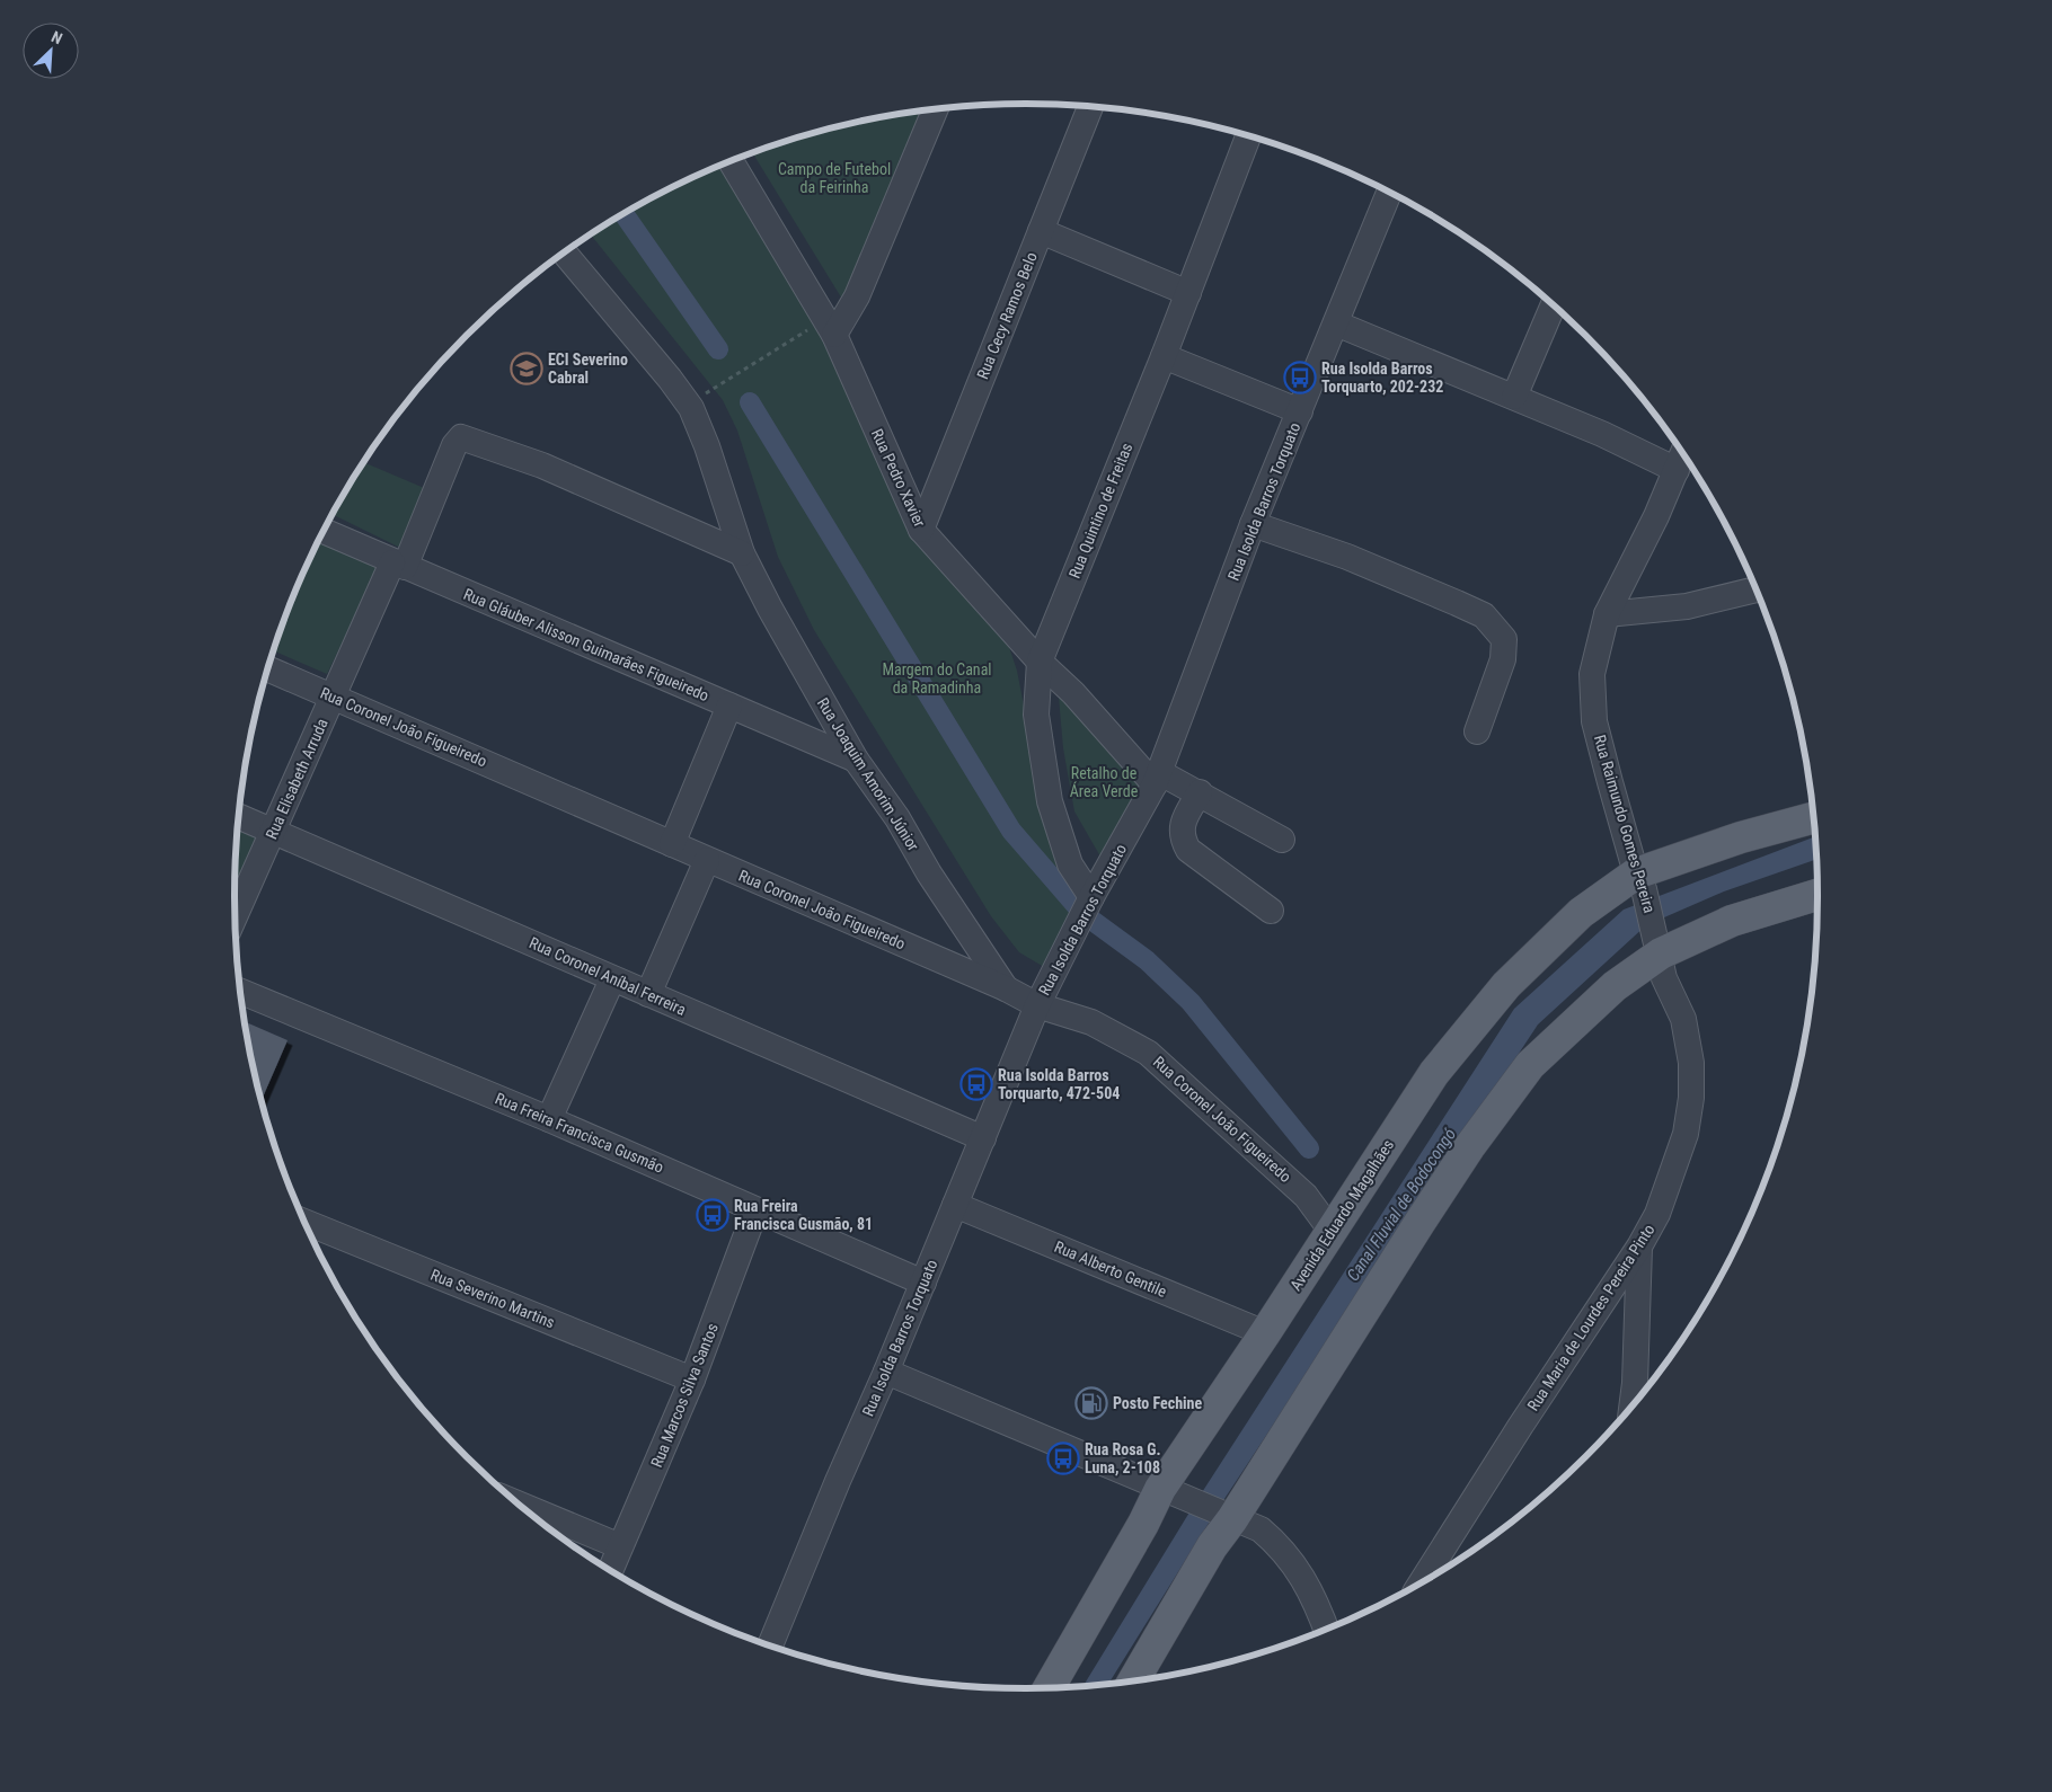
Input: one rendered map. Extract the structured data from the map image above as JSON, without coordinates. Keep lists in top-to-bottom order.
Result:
{
  "streets": {
    "main road": ["Avenida Eduardo Magalhães"],
    "street": [
      "Rua Cecy Ramos Belo",
      "Rua Pedro Xavier",
      "Rua Isolda Barros Torquato",
      "Rua Quintino de Freitas",
      "Rua Gláuber Alisson Guimarães Figueiredo",
      "Rua Coronel João Figueiredo",
      "Rua Joaquim Amorim Júnior",
      "Rua Elisabeth Arruda",
      "Rua Raimundo Gomes Pereira",
      "Rua Coronel Aníbal Ferreira",
      "Rua Freira Francisca Gusmão",
      "Rua Alberto Gentile",
      "Rua Severino Martins",
      "Rua Maria de Lourdes Pereira Pinto",
      "Rua Marcos Silva Santos"
    ]
  },
  "crossings": [
    ["Rua Cecy Ramos Belo", "Rua Pedro Xavier"],
    ["Rua Pedro Xavier", "Rua Isolda Barros Torquato"],
    ["Rua Pedro Xavier", "Rua Quintino de Freitas"],
    ["Rua Isolda Barros Torquato", "Rua Quintino de Freitas"],
    ["Rua Isolda Barros Torquato", "Rua Coronel João Figueiredo"],
    ["Rua Isolda Barros Torquato", "Rua Coronel Aníbal Ferreira"],
    ["Rua Isolda Barros Torquato", "Rua Freira Francisca Gusmão"],
    ["Rua Isolda Barros Torquato", "Rua Alberto Gentile"],
    ["Rua Gláuber Alisson Guimarães Figueiredo", "Rua Joaquim Amorim Júnior"],
    ["Rua Gláuber Alisson Guimarães Figueiredo", "Rua Elisabeth Arruda"],
    ["Rua Coronel João Figueiredo", "Rua Joaquim Amorim Júnior"],
    ["Rua Coronel João Figueiredo", "Rua Elisabeth Arruda"],
    ["Rua Coronel João Figueiredo", "Avenida Eduardo Magalhães"],
    ["Rua Joaquim Amorim Júnior", "Rua Elisabeth Arruda"],
    ["Rua Elisabeth Arruda", "Rua Coronel Aníbal Ferreira"],
    ["Rua Raimundo Gomes Pereira", "Avenida Eduardo Magalhães"],
    ["Rua Raimundo Gomes Pereira", "Rua Maria de Lourdes Pereira Pinto"],
    ["Rua Freira Francisca Gusmão", "Rua Marcos Silva Santos"],
    ["Avenida Eduardo Magalhães", "Rua Alberto Gentile"],
    ["Rua Severino Martins", "Rua Marcos Silva Santos"]
  ],
  "water": ["Canal Fluvial de Bodocongó"],
  "parks": ["Campo de Futebol da Feirinha", "Margem do Canal da Ramadinha", "Retalho de Área Verde"],
  "places": {
    "school or university": ["ECI Severino Cabral"],
    "bus stop": [
      "Rua Isolda Barros Torquarto, 202-232",
      "Rua Isolda Barros Torquarto, 472-504",
      "Rua Freira Francisca Gusmão, 81",
      "Rua Rosa G. Luna, 2-108"
    ],
    "fuel station": ["Posto Fechine"]
  },
  "north": "top right"
}
